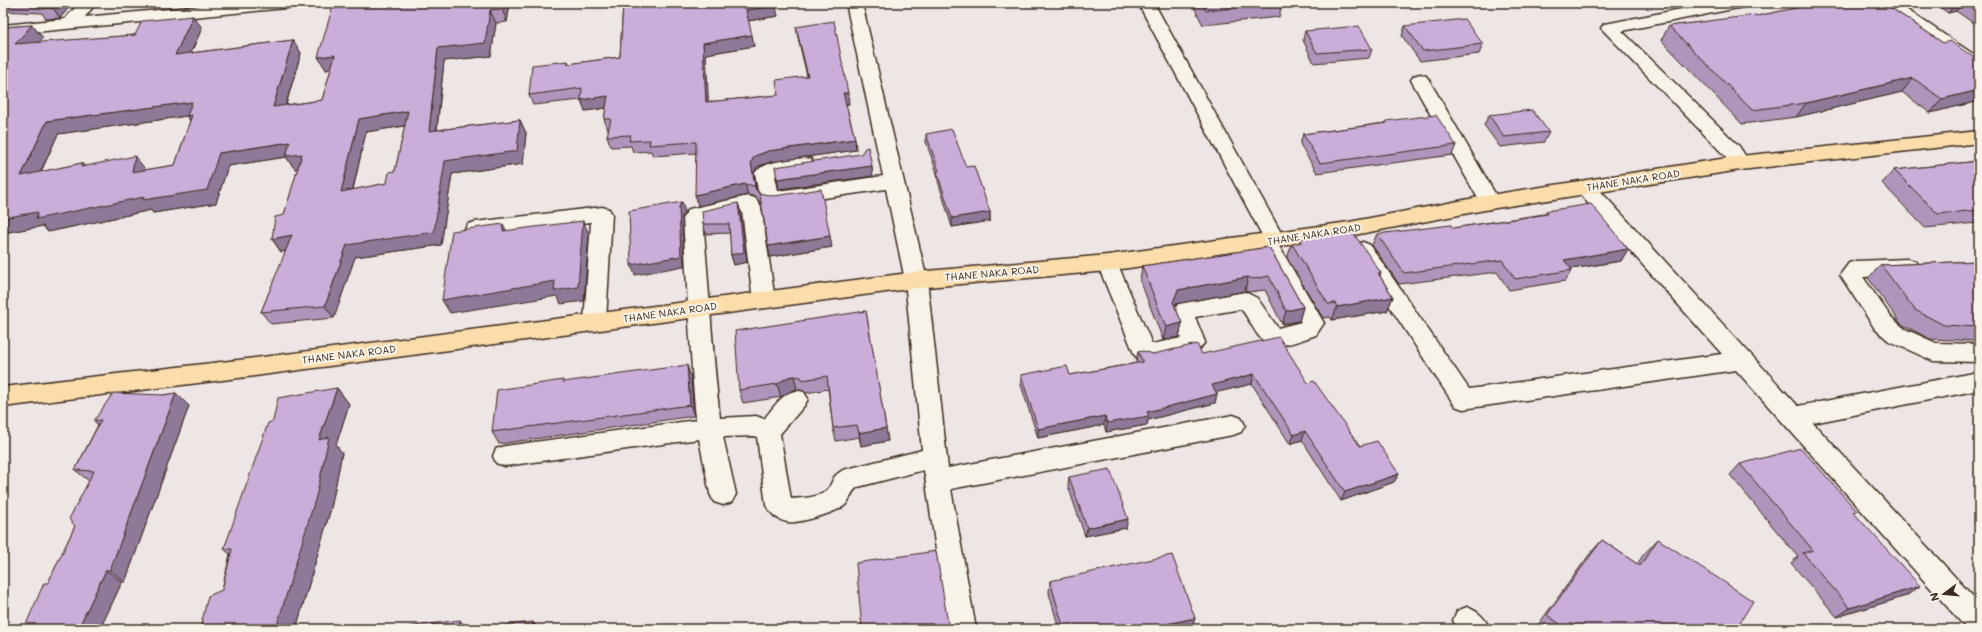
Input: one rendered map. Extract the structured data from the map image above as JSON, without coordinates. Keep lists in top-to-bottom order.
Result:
{
  "streets": {
    "main road": ["THANE NAKA ROAD"]
  },
  "north": "left"
}
